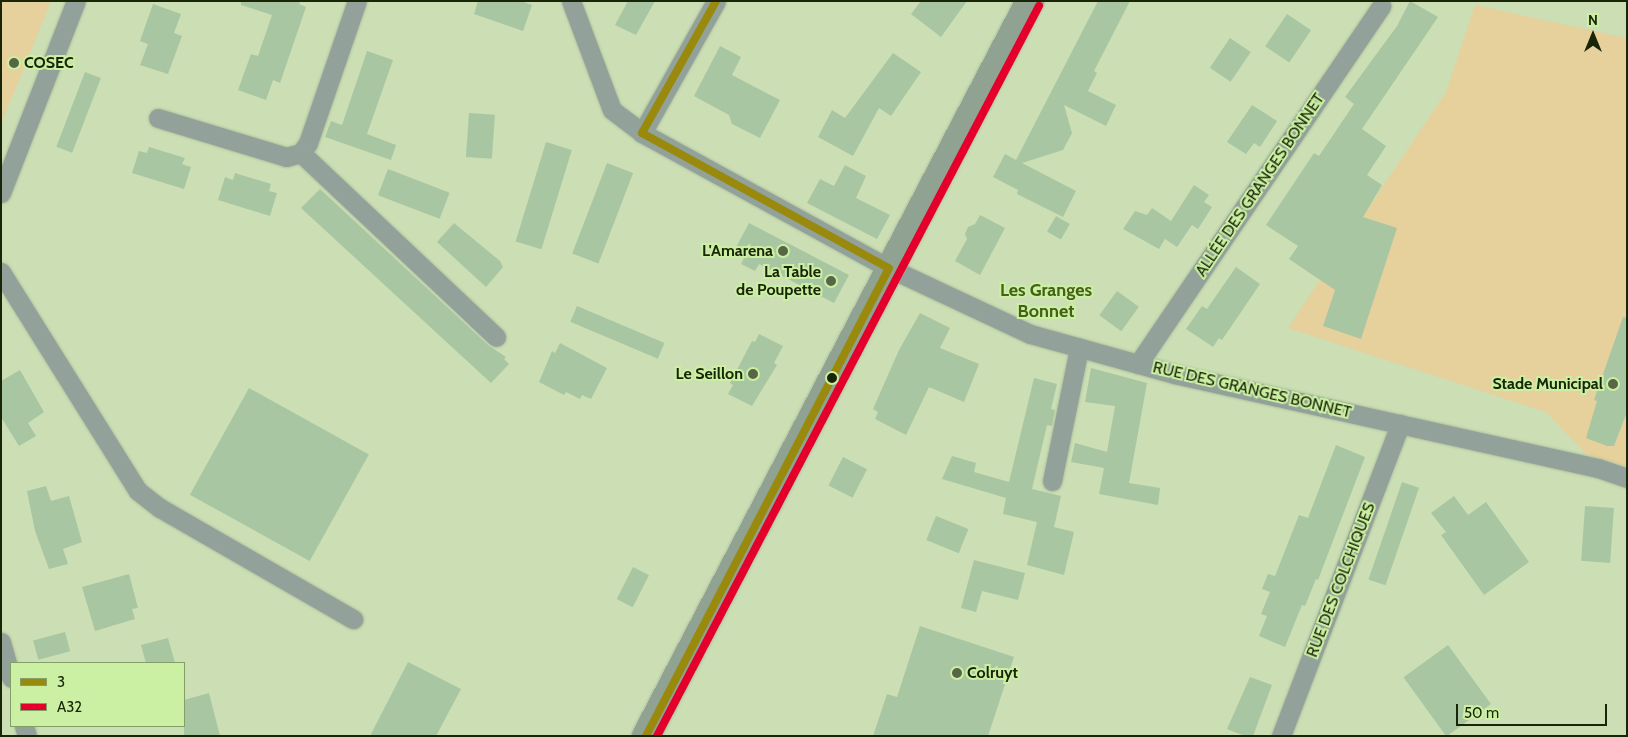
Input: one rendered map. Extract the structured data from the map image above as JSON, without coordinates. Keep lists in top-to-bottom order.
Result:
{
  "streets": {
    "street": ["ALLÉE DES GRANGES BONNET", "RUE DES GRANGES BONNET", "RUE DES COLCHIQUES"]
  },
  "crossings": [
    ["ALLÉE DES GRANGES BONNET", "RUE DES GRANGES BONNET"],
    ["RUE DES GRANGES BONNET", "RUE DES COLCHIQUES"]
  ],
  "districts": ["Les Granges Bonnet"],
  "places": [
    "COSEC",
    "L'Amarena",
    "La Table de Poupette",
    "Le Seillon",
    "Stade Municipal",
    "Colruyt"
  ],
  "lines": ["transit line 3", "transit line A32"],
  "legend": ["3", "A32"],
  "scale_bar": "50 m",
  "north": "top"
}
